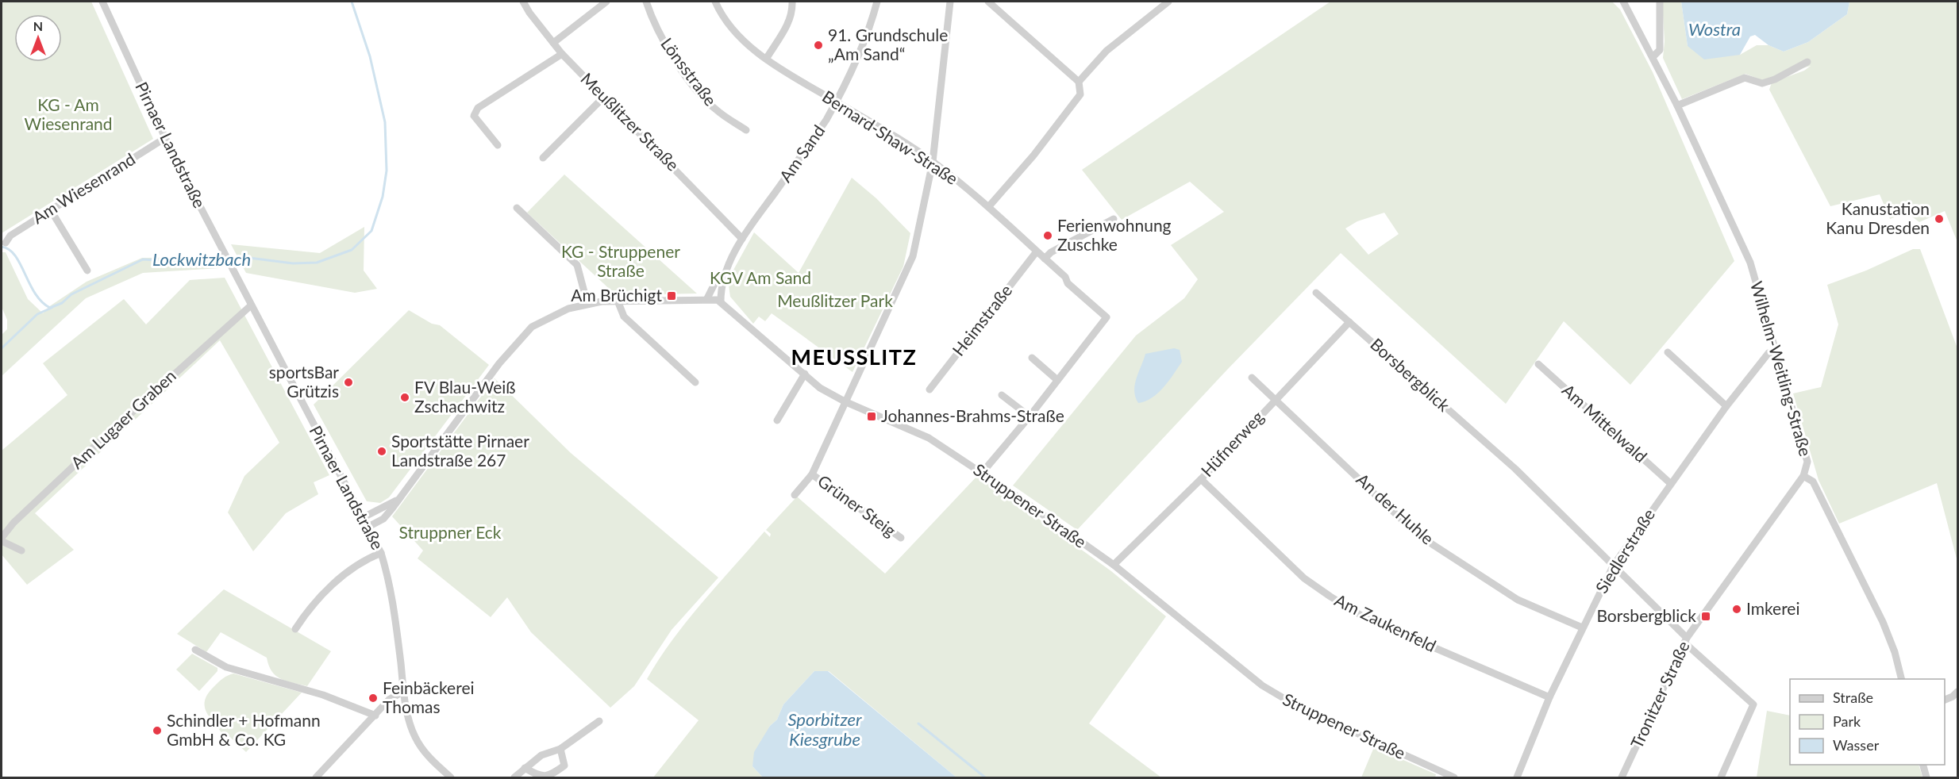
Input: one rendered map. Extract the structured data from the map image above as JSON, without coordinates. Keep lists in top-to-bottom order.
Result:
{
  "streets": {
    "street": [
      "Lönsstraße",
      "Meußlitzer Straße",
      "Bernard-Shaw-Straße",
      "Pirnaer Landstraße",
      "Am Sand",
      "Am Wiesenrand",
      "Heimstraße",
      "Wilhelm-Weitling-Straße",
      "Borsbergblick",
      "Am Lugaer Graben",
      "Am Mittelwald",
      "Hüfnerweg",
      "Grüner Steig",
      "Struppener Straße",
      "An der Huhle",
      "Siedlerstraße",
      "Am Zaukenfeld",
      "Tronitzer Straße"
    ]
  },
  "crossings": [
    ["Meußlitzer Straße", "Am Sand"],
    ["Bernard-Shaw-Straße", "Am Sand"],
    ["Bernard-Shaw-Straße", "Heimstraße"],
    ["Pirnaer Landstraße", "Am Wiesenrand"],
    ["Pirnaer Landstraße", "Am Lugaer Graben"],
    ["Pirnaer Landstraße", "Struppener Straße"],
    ["Am Sand", "Struppener Straße"],
    ["Wilhelm-Weitling-Straße", "Siedlerstraße"],
    ["Wilhelm-Weitling-Straße", "Tronitzer Straße"],
    ["Borsbergblick", "Hüfnerweg"],
    ["Borsbergblick", "Siedlerstraße"],
    ["Borsbergblick", "Tronitzer Straße"],
    ["Am Mittelwald", "Siedlerstraße"],
    ["Hüfnerweg", "Struppener Straße"],
    ["Hüfnerweg", "An der Huhle"],
    ["Hüfnerweg", "Am Zaukenfeld"],
    ["An der Huhle", "Siedlerstraße"],
    ["Siedlerstraße", "Am Zaukenfeld"]
  ],
  "districts": ["MEUSSLITZ"],
  "water": ["Wostra", "Lockwitzbach", "Sporbitzer Kiesgrube"],
  "parks": [
    "KG - Am Wiesenrand",
    "KG - Struppener Straße",
    "KGV Am Sand",
    "Meußlitzer Park",
    "Struppner Eck"
  ],
  "places": {
    "other": [
      "91. Grundschule „Am Sand“",
      "Kanustation Kanu Dresden",
      "Ferienwohnung Zuschke",
      "sportsBar Grützis",
      "FV Blau-Weiß Zschachwitz",
      "Sportstätte Pirnaer Landstraße 267",
      "Imkerei",
      "Feinbäckerei Thomas",
      "Schindler + Hofmann GmbH & Co. KG"
    ],
    "transit": ["Am Brüchigt", "Johannes-Brahms-Straße", "Borsbergblick"]
  },
  "legend": ["Straße", "Park", "Wasser"],
  "north": "top"
}
